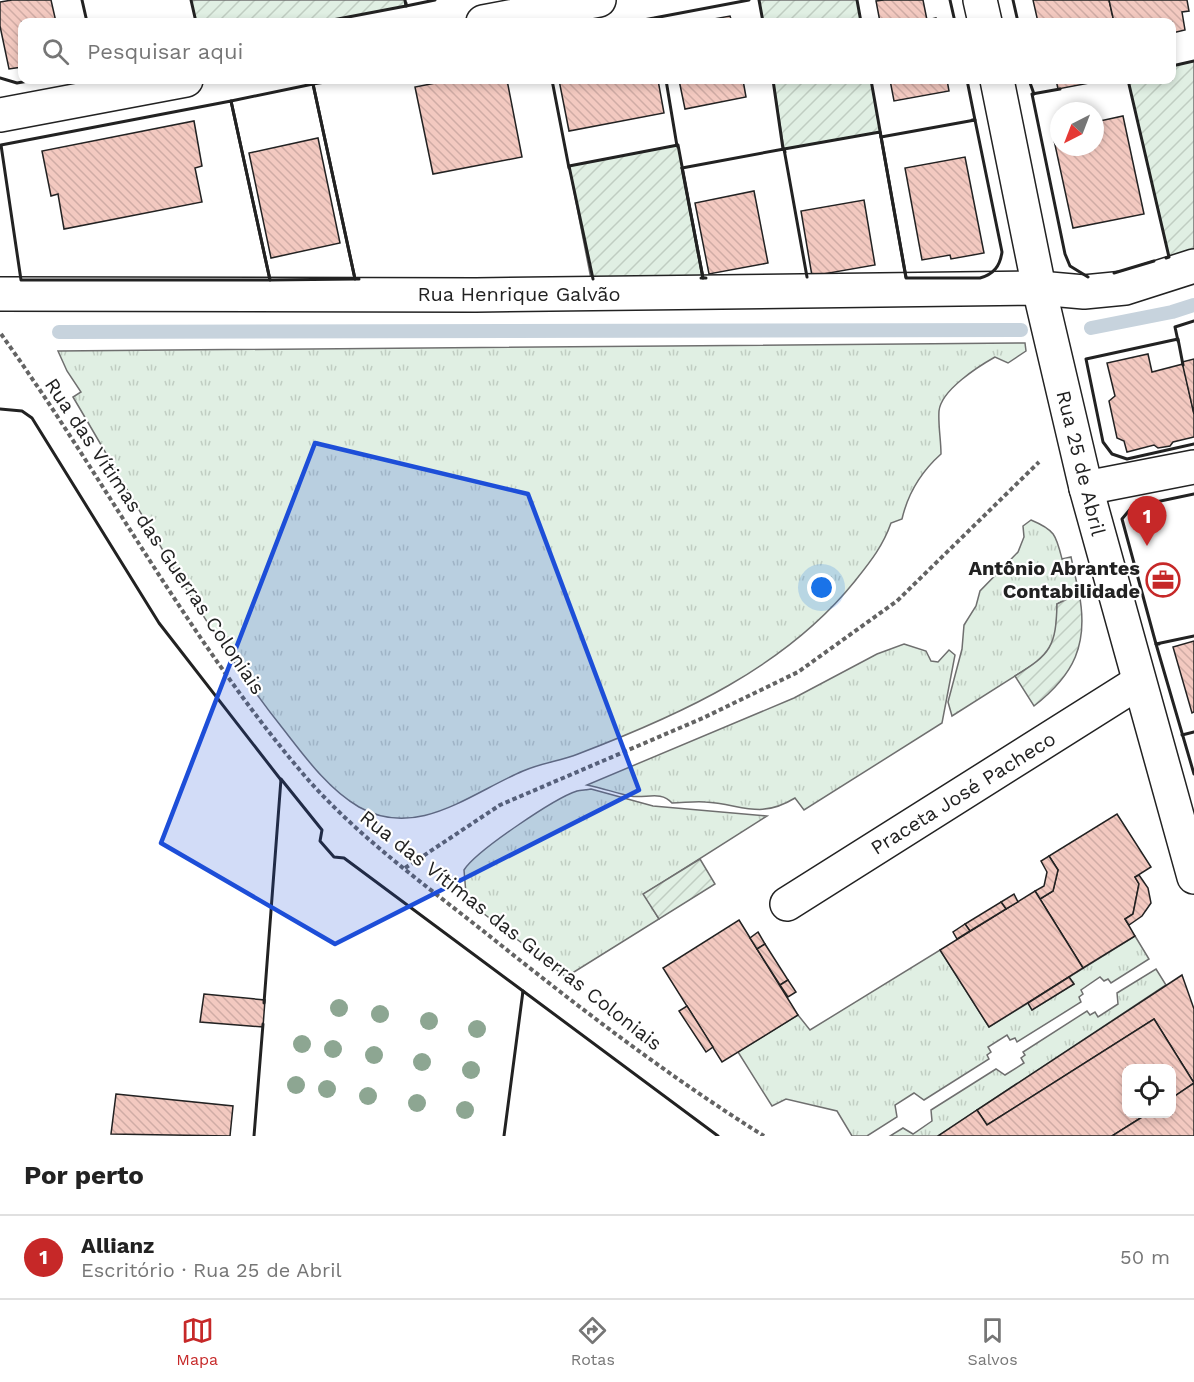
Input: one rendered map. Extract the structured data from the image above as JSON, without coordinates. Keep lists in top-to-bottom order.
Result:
{
  "streets": {
    "street": ["Rua Henrique Galvão", "Rua 25 de Abril", "Praceta José Pacheco"],
    "path": ["Rua das Vítimas das Guerras Coloniais"]
  },
  "crossings": [
    ["Rua Henrique Galvão", "Rua 25 de Abril"],
    ["Rua 25 de Abril", "Praceta José Pacheco"]
  ],
  "places": {
    "office": ["Antônio Abrantes Contabilidade"]
  },
  "north": "bottom left",
  "page": {
    "search": "Pesquisar aqui",
    "pins": "1",
    "heading": "Por perto",
    "list": [
      {
        "mark": "1",
        "name": "Allianz",
        "note": "Escritório · Rua 25 de Abril",
        "value": "50 m"
      }
    ],
    "nav": ["Mapa", "Rotas", "Salvos"]
  }
}
